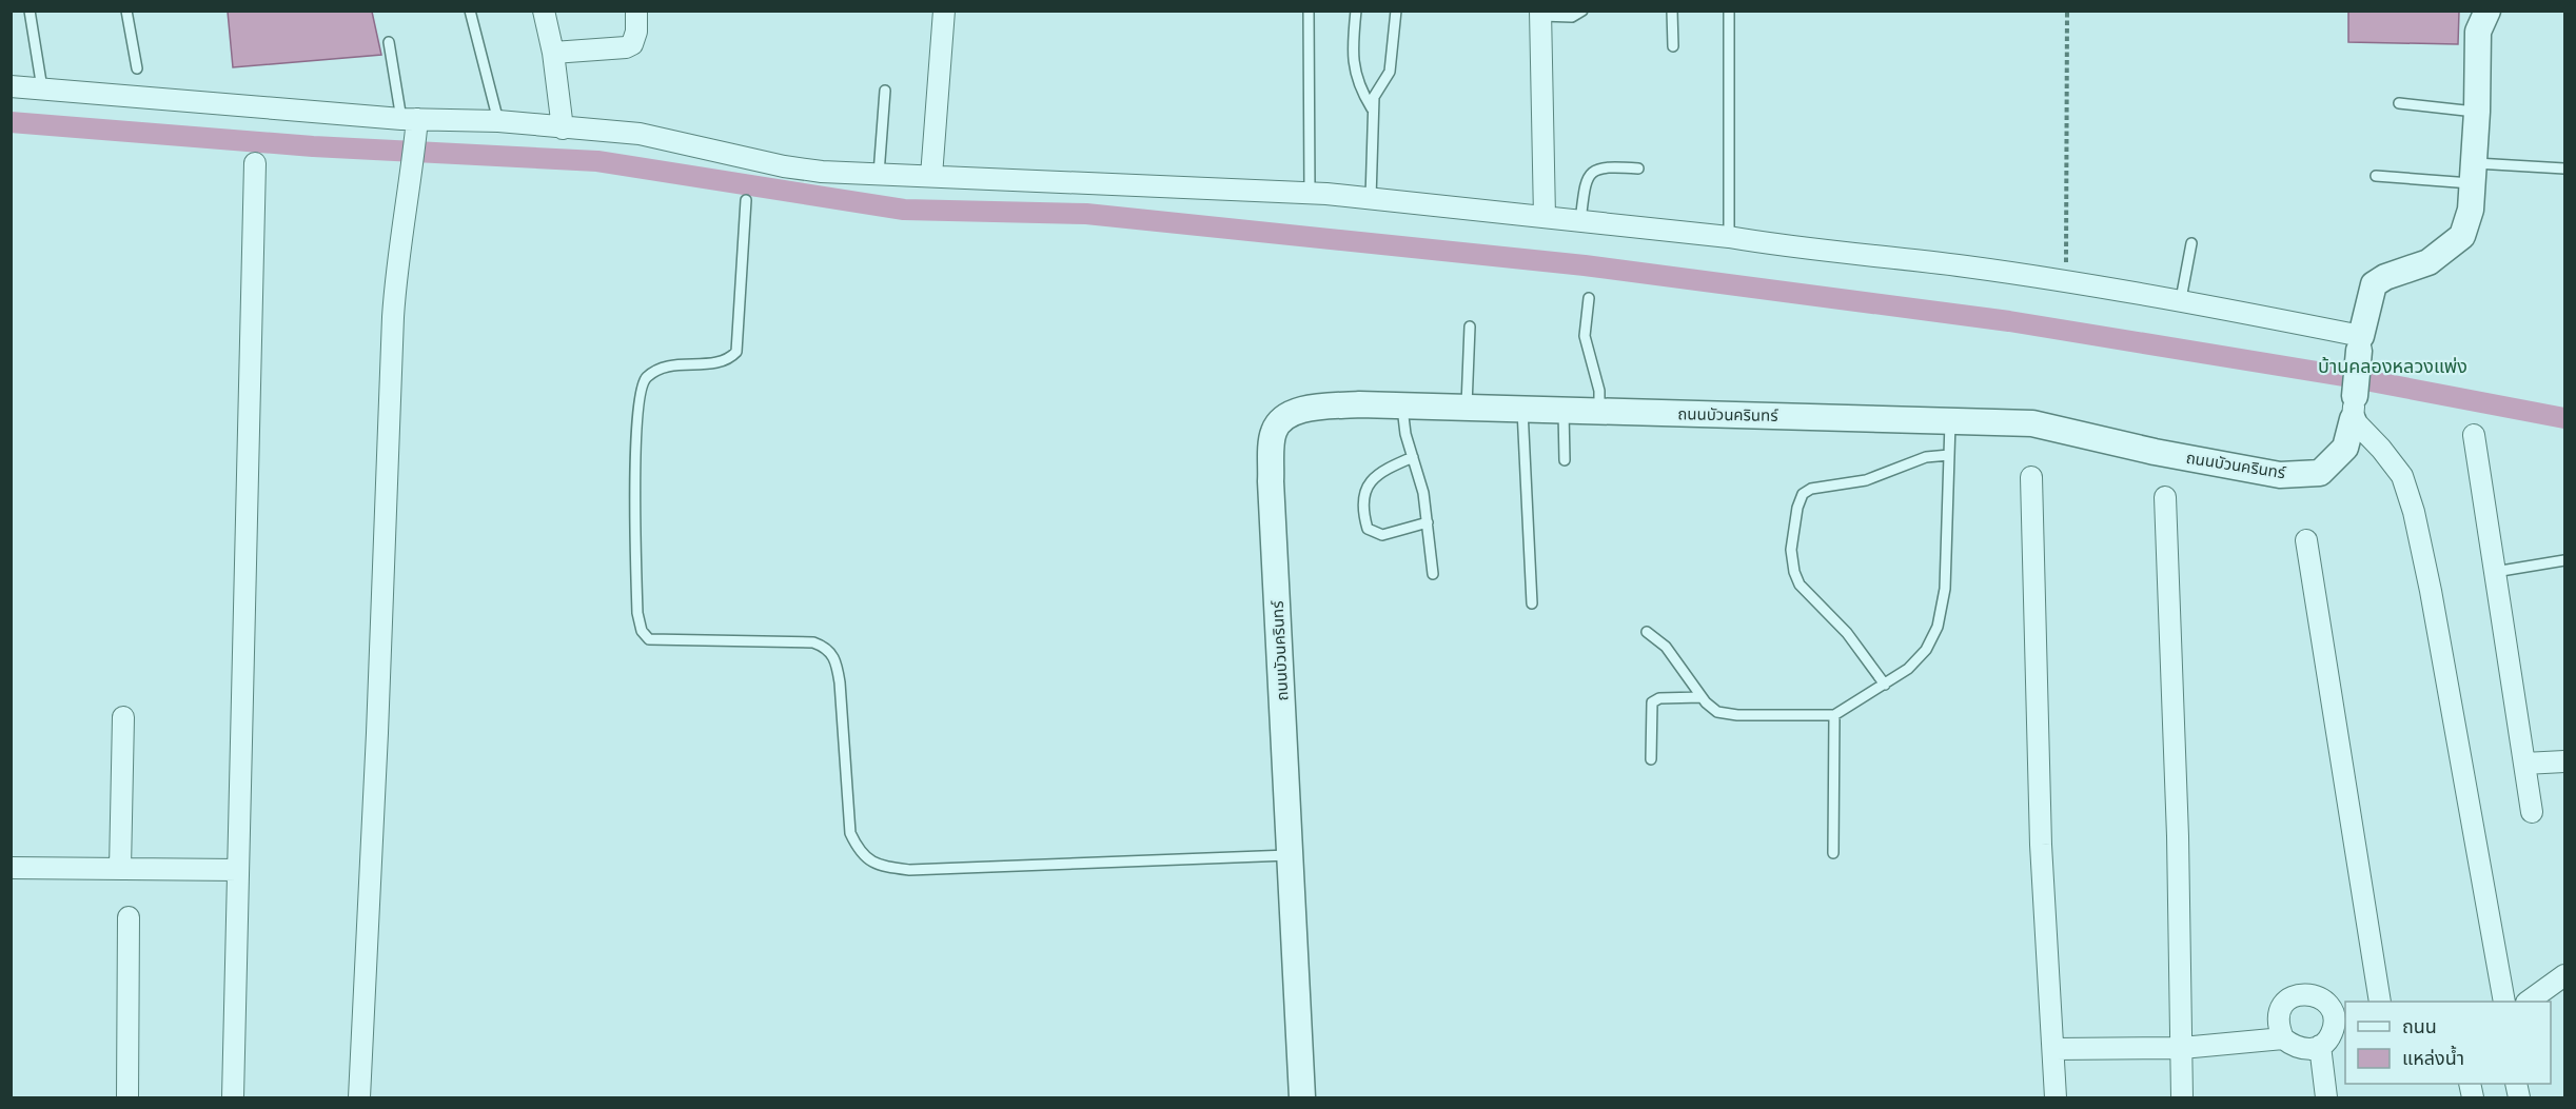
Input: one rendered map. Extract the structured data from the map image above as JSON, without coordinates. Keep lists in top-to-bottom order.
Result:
{
  "streets": {
    "street": ["ถนนบัวนครินทร์"]
  },
  "districts": ["บ้านคลองหลวงแพ่ง"],
  "legend": ["ถนน", "แหล่งน้ำ"]
}
